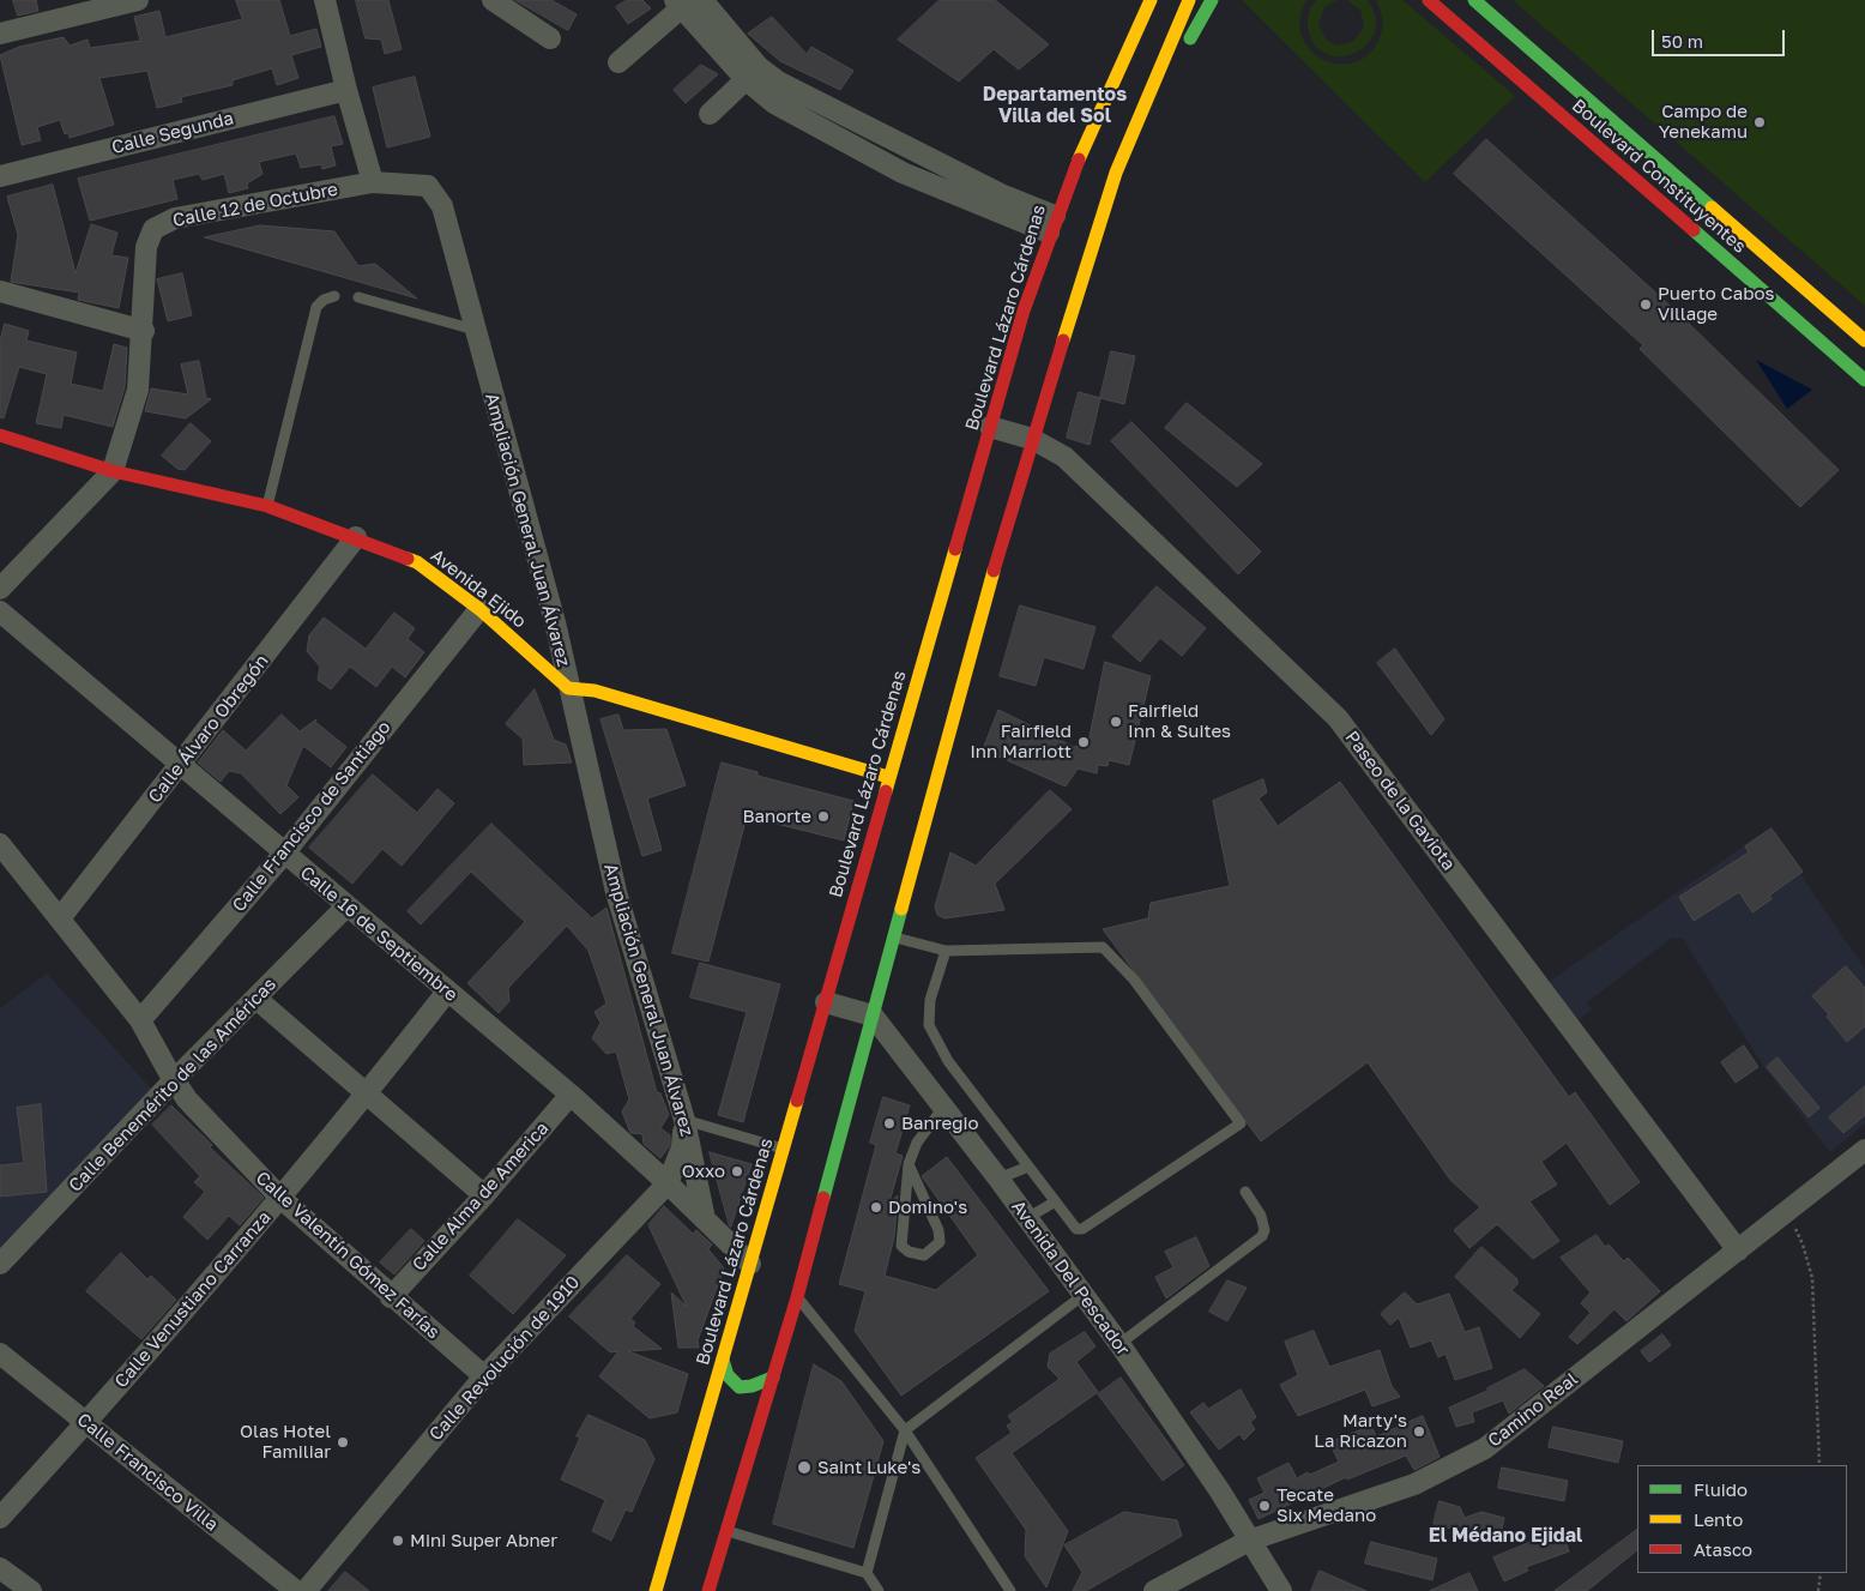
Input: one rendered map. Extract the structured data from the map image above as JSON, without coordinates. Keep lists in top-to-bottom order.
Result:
{
  "streets": {
    "main road": ["Boulevard Constituyentes", "Boulevard Lázaro Cárdenas", "Avenida Ejido"],
    "street": [
      "Calle Segunda",
      "Calle 12 de Octubre",
      "Ampliación General Juan Álvarez",
      "Calle Álvaro Obregón",
      "Paseo de la Gaviota",
      "Calle Francisco de Santiago",
      "Calle 16 de Septiembre",
      "Calle Benemérito de las Américas",
      "Calle Alma de America",
      "Calle Valentín Gómez Farías",
      "Avenida Del Pescador",
      "Calle Venustiano Carranza",
      "Calle Revolución de 1910",
      "Camino Real",
      "Calle Francisco Villa"
    ]
  },
  "crossings": [
    ["Calle 12 de Octubre", "Ampliación General Juan Álvarez"],
    ["Calle 12 de Octubre", "Avenida Ejido"],
    ["Boulevard Lázaro Cárdenas", "Paseo de la Gaviota"],
    ["Boulevard Lázaro Cárdenas", "Calle 16 de Septiembre"],
    ["Ampliación General Juan Álvarez", "Avenida Ejido"],
    ["Ampliación General Juan Álvarez", "Calle 16 de Septiembre"],
    ["Ampliación General Juan Álvarez", "Calle Revolución de 1910"],
    ["Avenida Ejido", "Calle Álvaro Obregón"],
    ["Avenida Ejido", "Calle Francisco de Santiago"],
    ["Calle Álvaro Obregón", "Calle 16 de Septiembre"],
    ["Calle Álvaro Obregón", "Calle Valentín Gómez Farías"],
    ["Paseo de la Gaviota", "Camino Real"],
    ["Calle Francisco de Santiago", "Calle 16 de Septiembre"],
    ["Calle Francisco de Santiago", "Calle Valentín Gómez Farías"],
    ["Calle 16 de Septiembre", "Calle Benemérito de las Américas"],
    ["Calle 16 de Septiembre", "Calle Alma de America"],
    ["Calle 16 de Septiembre", "Calle Venustiano Carranza"],
    ["Calle 16 de Septiembre", "Calle Revolución de 1910"],
    ["Calle Benemérito de las Américas", "Calle Valentín Gómez Farías"],
    ["Calle Alma de America", "Calle Valentín Gómez Farías"],
    ["Calle Valentín Gómez Farías", "Calle Venustiano Carranza"],
    ["Calle Valentín Gómez Farías", "Calle Revolución de 1910"],
    ["Avenida Del Pescador", "Camino Real"],
    ["Calle Venustiano Carranza", "Calle Francisco Villa"]
  ],
  "districts": ["Departamentos Villa del Sol", "El Médano Ejidal"],
  "places": [
    "Campo de Yenekamu",
    "Puerto Cabos Village",
    "Fairfield Inn & Suites",
    "Fairfield Inn Marriott",
    "Banorte",
    "Banregio",
    "Oxxo",
    "Domino's",
    "Marty's La Ricazon",
    "Olas Hotel Familiar",
    "Saint Luke's",
    "Tecate Six Medano",
    "Mini Super Abner"
  ],
  "legend": ["Fluido", "Lento", "Atasco"],
  "scale_bar": "50 m"
}
